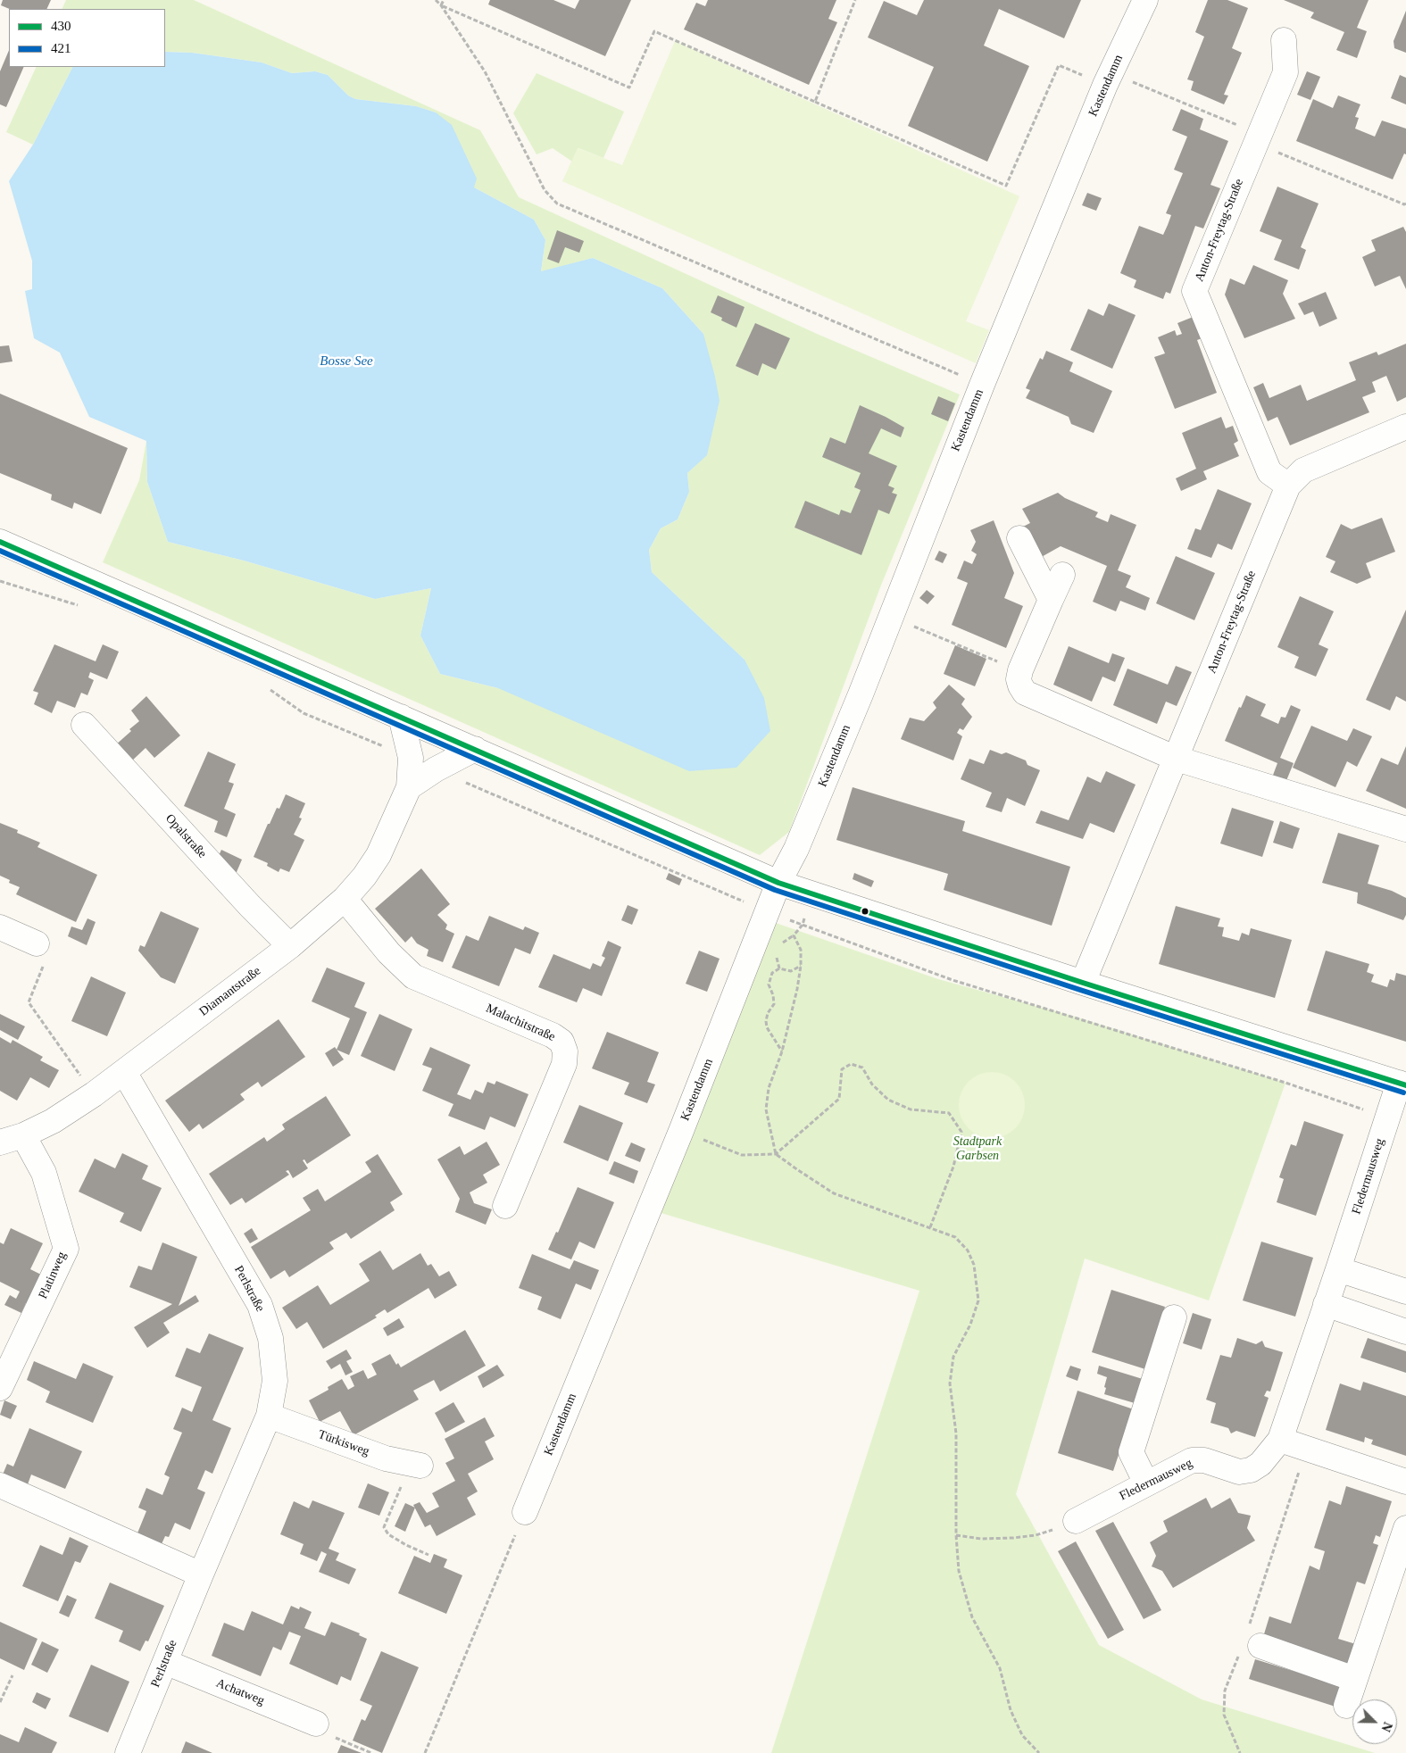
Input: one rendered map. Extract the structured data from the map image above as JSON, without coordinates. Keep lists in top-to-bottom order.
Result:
{
  "streets": {
    "street": [
      "Kastendamm",
      "Anton-Freytag-Straße",
      "Opalstraße",
      "Diamantstraße",
      "Malachitstraße",
      "Fledermausweg",
      "Platinweg",
      "Perlstraße",
      "Türkisweg",
      "Achatweg"
    ]
  },
  "crossings": [
    ["Opalstraße", "Diamantstraße"],
    ["Diamantstraße", "Malachitstraße"],
    ["Diamantstraße", "Platinweg"],
    ["Diamantstraße", "Perlstraße"],
    ["Perlstraße", "Türkisweg"],
    ["Perlstraße", "Achatweg"]
  ],
  "water": ["Bosse See"],
  "parks": ["Stadtpark Garbsen"],
  "lines": ["transit line 430", "transit line 421"],
  "legend": ["430", "421"],
  "north": "bottom right"
}
